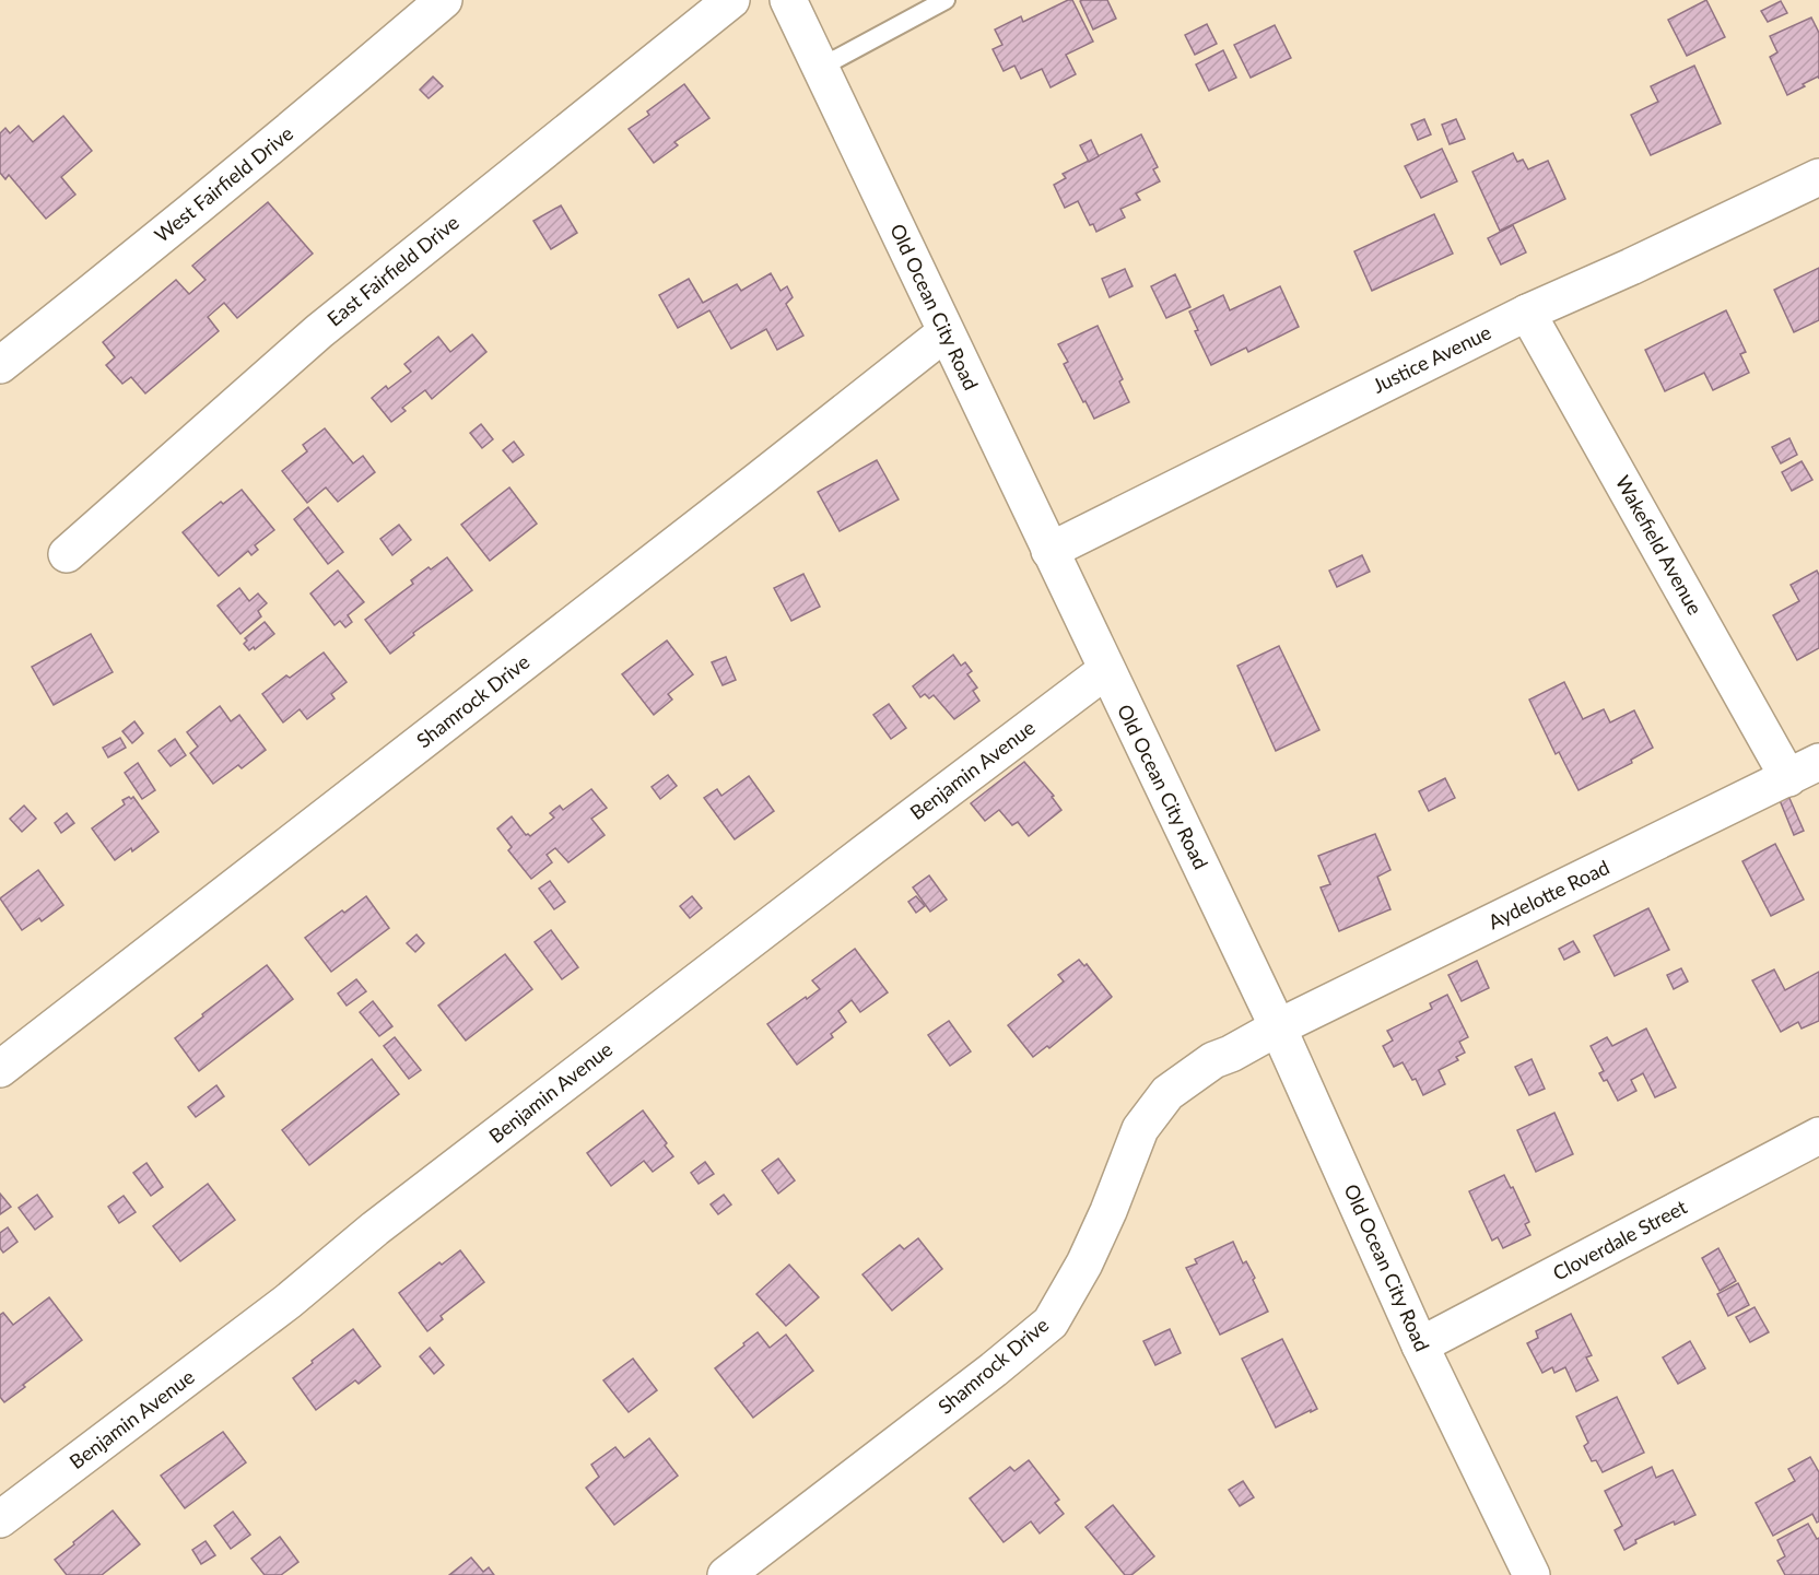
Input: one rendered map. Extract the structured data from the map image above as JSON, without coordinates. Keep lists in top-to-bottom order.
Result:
{
  "streets": {
    "street": [
      "West Fairfield Drive",
      "East Fairfield Drive",
      "Old Ocean City Road",
      "Justice Avenue",
      "Wakefield Avenue",
      "Shamrock Drive",
      "Benjamin Avenue",
      "Aydelotte Road",
      "Cloverdale Street"
    ]
  },
  "crossings": [
    ["Old Ocean City Road", "Justice Avenue"],
    ["Old Ocean City Road", "Shamrock Drive"],
    ["Old Ocean City Road", "Benjamin Avenue"],
    ["Old Ocean City Road", "Aydelotte Road"],
    ["Old Ocean City Road", "Cloverdale Street"],
    ["Justice Avenue", "Wakefield Avenue"],
    ["Wakefield Avenue", "Aydelotte Road"],
    ["Shamrock Drive", "Aydelotte Road"]
  ]
}
